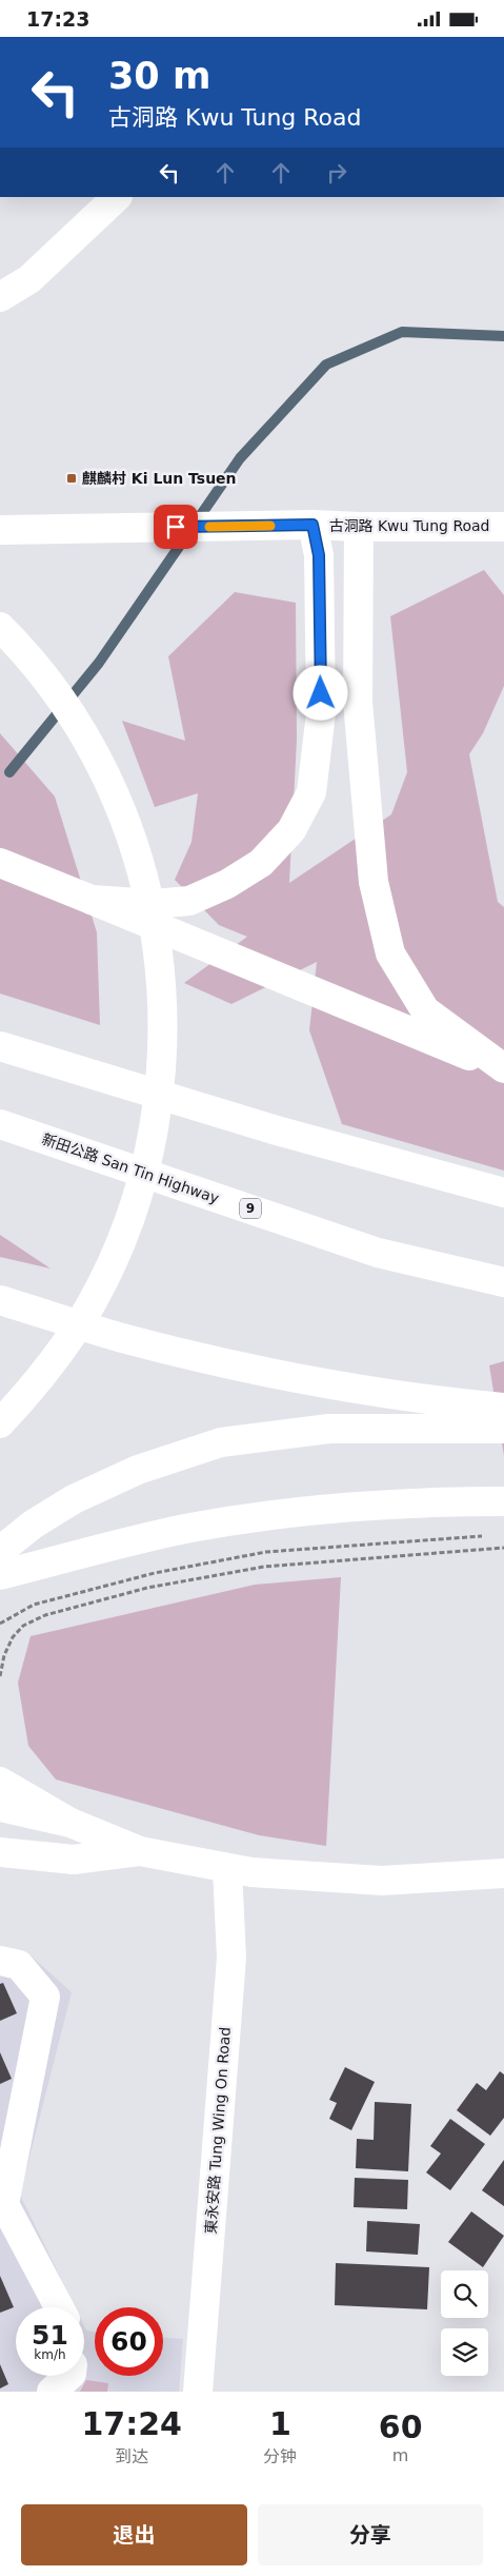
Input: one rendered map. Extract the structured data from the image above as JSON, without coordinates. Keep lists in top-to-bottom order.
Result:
{
  "streets": {
    "main road": [
      "古洞路 Kwu Tung Road",
      "新田公路 San Tin Highway",
      "9",
      "東永安路 Tung Wing On Road"
    ]
  },
  "places": {
    "transit": ["麒麟村 Ki Lun Tsuen"]
  },
  "page": {
    "status": "17:23",
    "turn": ["30 m", "古洞路 Kwu Tung Road"],
    "speed": "51 km/h",
    "limit": "60",
    "eta": [
      "17:24",
      "到达",
      "1",
      "分钟",
      "60",
      "m"
    ],
    "buttons": ["退出", "分享"]
  }
}
